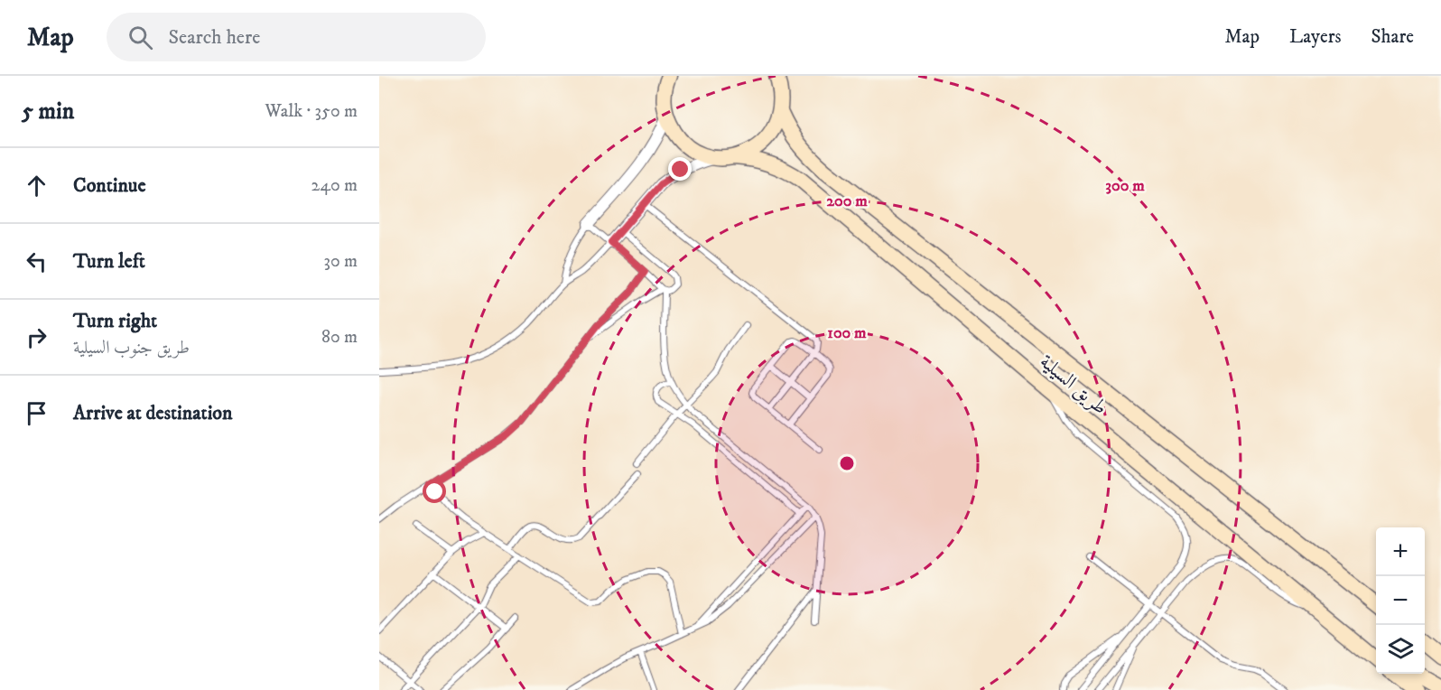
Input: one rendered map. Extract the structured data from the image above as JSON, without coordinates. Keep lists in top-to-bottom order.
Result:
{
  "streets": {
    "main road": ["طريق السيلية"]
  },
  "page": {
    "header": "Map",
    "search": "Search here",
    "nav": ["Map", "Layers", "Share"],
    "heading": ["5 min", "Walk · 350 m"],
    "list": [
      ["Continue", "240 m"],
      ["Turn left", "30 m"],
      ["Turn right", "طريق جنوب السيلية", "80 m"],
      "Arrive at destination"
    ],
    "map_buttons": ["+", "−"]
  },
  "rings": ["300 m", "200 m", "100 m"]
}
